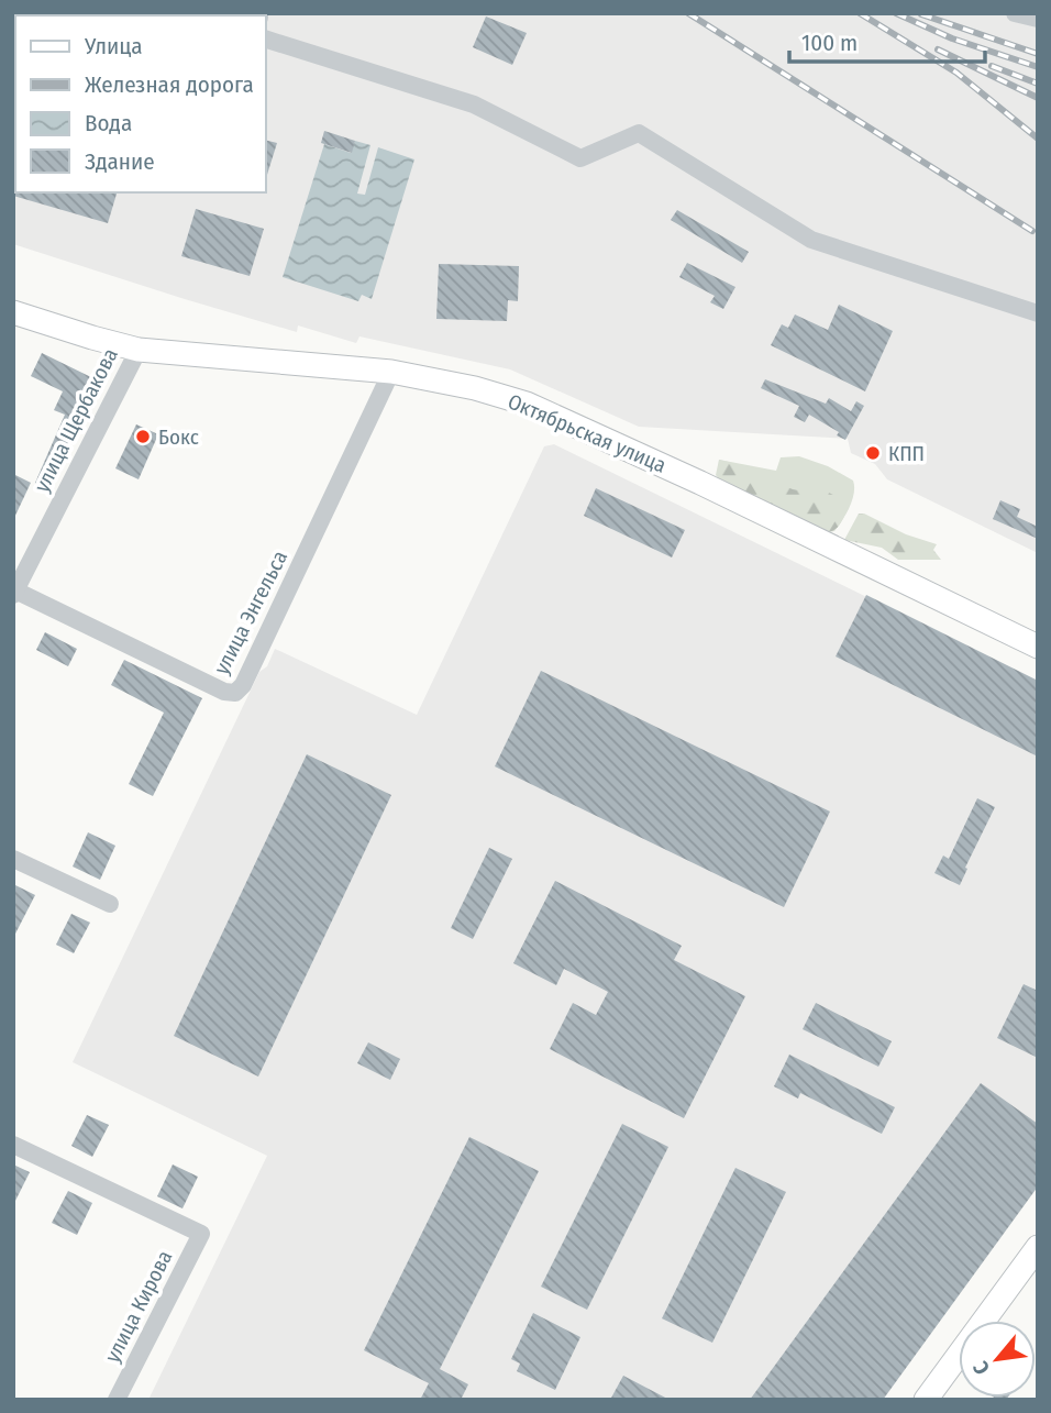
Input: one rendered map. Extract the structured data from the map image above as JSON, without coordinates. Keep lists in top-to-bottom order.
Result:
{
  "streets": {
    "main road": ["Октябрьская улица"],
    "street": ["улица Щербакова", "улица Энгельса", "улица Кирова"]
  },
  "crossings": [
    ["улица Щербакова", "Октябрьская улица"],
    ["улица Щербакова", "улица Энгельса"],
    ["Октябрьская улица", "улица Энгельса"]
  ],
  "places": ["Бокс", "КПП"],
  "legend": [
    "Улица",
    "Железная дорога",
    "Вода",
    "Здание"
  ],
  "scale_bar": "100 m",
  "north": "bottom left"
}
